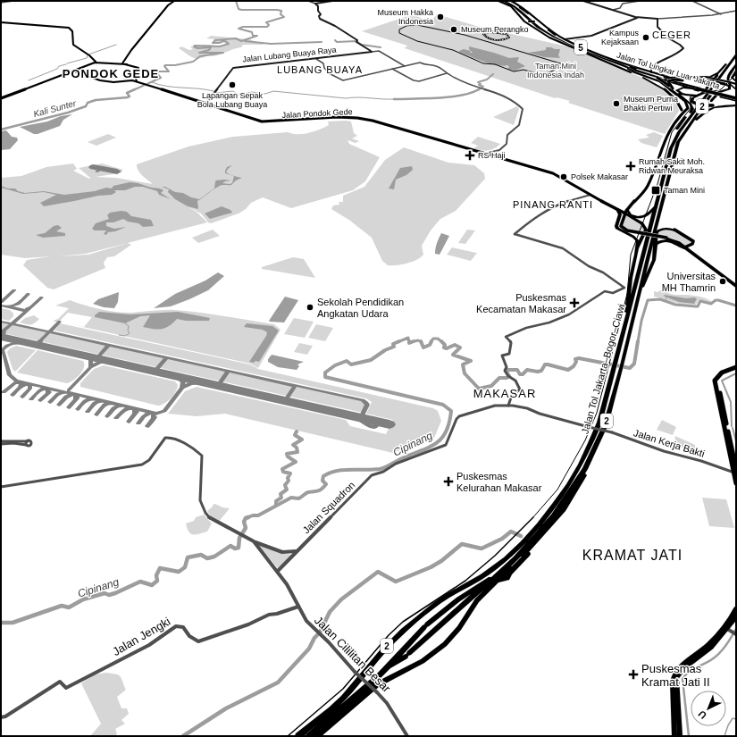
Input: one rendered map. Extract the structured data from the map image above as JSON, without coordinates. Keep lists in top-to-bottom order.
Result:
{
  "streets": {
    "highway": [
      "5",
      "Jalan Tol Lingkar Luar Jakarta",
      "2",
      "Jalan Tol Jakarta–Bogor–Ciawi"
    ],
    "main road": ["Jalan Lubang Buaya Raya", "Jalan Pondok Gede"],
    "street": [
      "Jalan Kerja Bakti",
      "Jalan Squadron",
      "Jalan Jengki",
      "Jalan Cililitan Besar"
    ]
  },
  "crossings": [
    ["Jalan Lubang Buaya Raya", "Jalan Pondok Gede"],
    ["2", "Jalan Tol Jakarta–Bogor–Ciawi"],
    ["Jalan Kerja Bakti", "Jalan Squadron"],
    ["Jalan Squadron", "Jalan Cililitan Besar"],
    ["Jalan Jengki", "Jalan Cililitan Besar"]
  ],
  "districts": [
    "CEGER",
    "LUBANG BUAYA",
    "PONDOK GEDE",
    "PINANG RANTI",
    "MAKASAR",
    "KRAMAT JATI"
  ],
  "water": ["Kali Sunter", "Cipinang"],
  "parks": ["Taman Mini Indonesia Indah"],
  "places": {
    "other": [
      "Museum Hakka Indonesia",
      "Museum Perangko",
      "Kampus Kejaksaan",
      "Lapangan Sepak Bola Lubang Buaya",
      "Museum Purna Bhakti Pertiwi",
      "Polsek Makasar",
      "Universitas MH Thamrin",
      "Sekolah Pendidikan Angkatan Udara"
    ],
    "health": [
      "RS Haji",
      "Rumah Sakit Moh. Ridwan Meuraksa",
      "Puskesmas Kecamatan Makasar",
      "Puskesmas Kelurahan Makasar",
      "Puskesmas Kramat Jati II"
    ],
    "transit": ["Taman Mini"]
  },
  "north": "bottom left"
}
